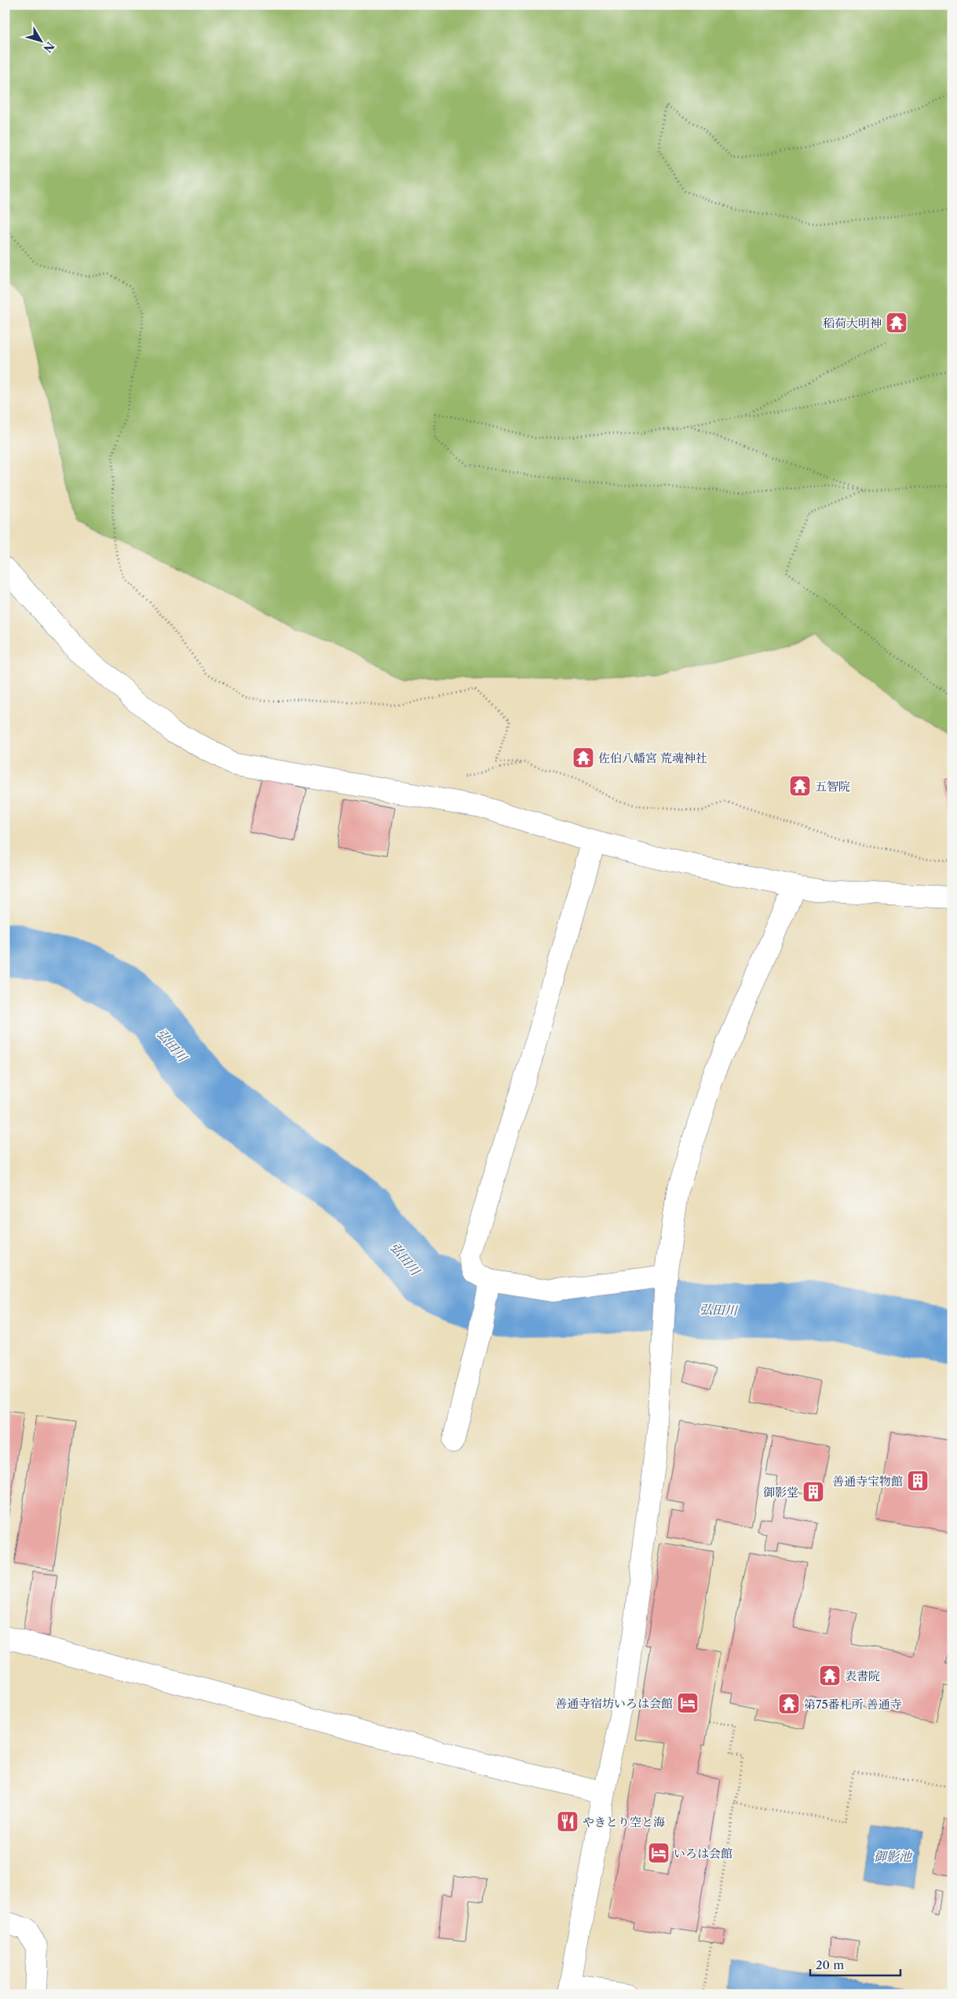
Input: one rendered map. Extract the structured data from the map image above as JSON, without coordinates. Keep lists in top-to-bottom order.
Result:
{
  "water": ["弘田川", "御影池"],
  "places": {
    "temple": [
      "稻荷大明神",
      "佐伯八幡宮 荒魂神社",
      "五智院",
      "表書院",
      "第75番札所 善通寺"
    ],
    "building": ["善通寺宝物館", "御影堂"],
    "hotel": ["善通寺宿坊いろは会館", "いろは会館"],
    "restaurant": ["やきとり空と海"]
  },
  "scale_bar": "20 m",
  "north": "bottom right"
}
